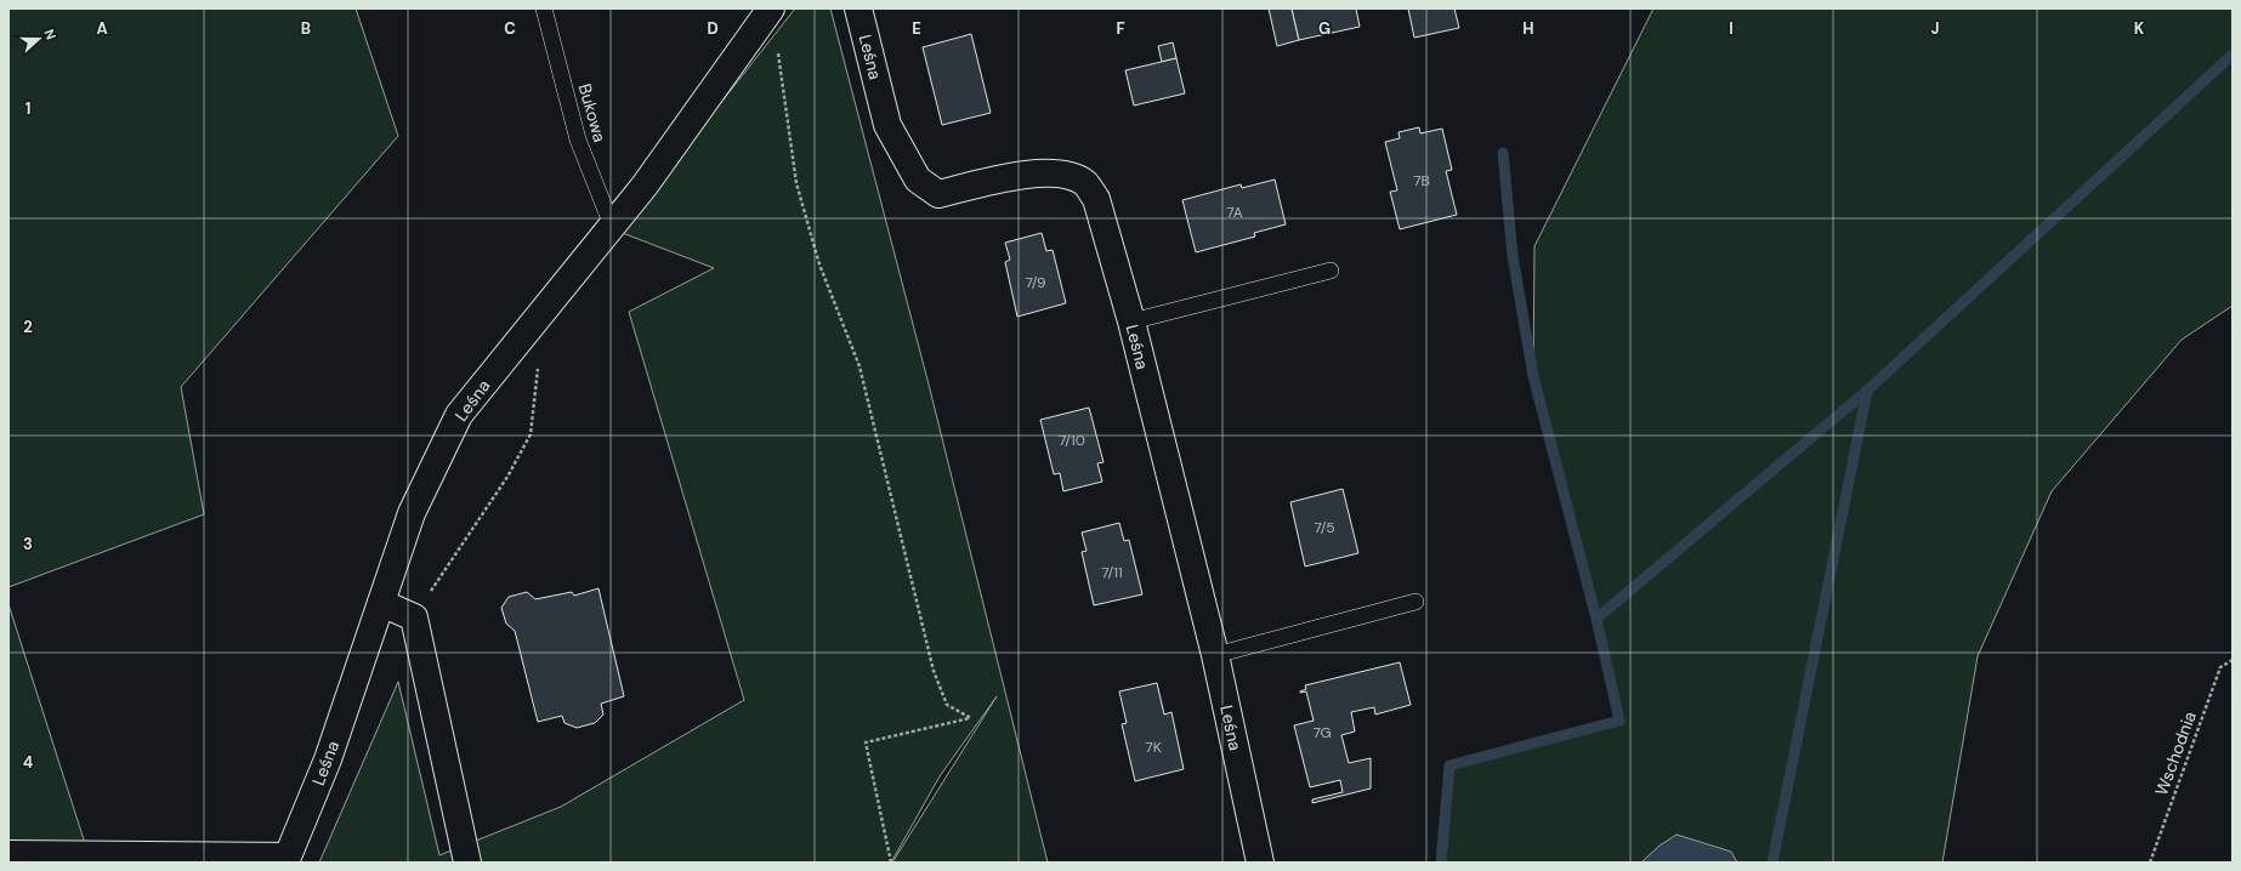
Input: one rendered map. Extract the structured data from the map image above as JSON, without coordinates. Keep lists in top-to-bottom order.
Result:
{
  "streets": {
    "street": ["Leśna"],
    "lane": ["Bukowa"],
    "path": ["Wschodnia"]
  },
  "crossings": [
    ["Leśna", "Bukowa"]
  ],
  "house_numbers": [
    "7B",
    "7A",
    "7/9",
    "7/10",
    "7/5",
    "7/11",
    "7G",
    "7K"
  ],
  "north": "right",
  "grid": {
    "columns": [
      "A",
      "B",
      "C",
      "D",
      "E",
      "F",
      "G",
      "H",
      "I",
      "J",
      "K"
    ],
    "rows": [
      "1",
      "2",
      "3",
      "4"
    ]
  }
}
